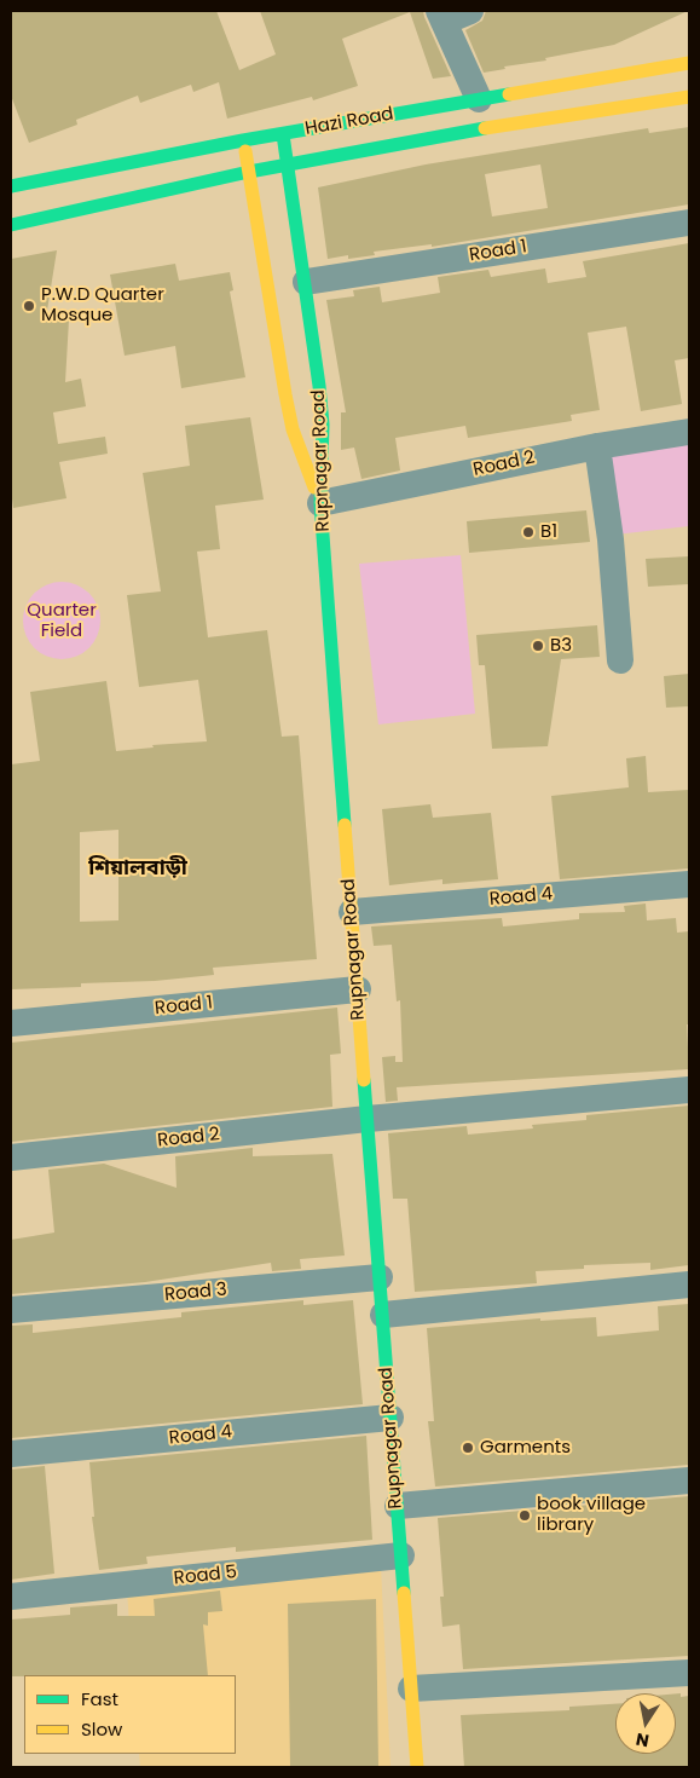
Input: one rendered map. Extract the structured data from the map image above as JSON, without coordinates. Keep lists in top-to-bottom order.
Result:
{
  "streets": {
    "street": [
      "Hazi Road",
      "Road 1",
      "Rupnagar Road",
      "Road 2",
      "Road 4",
      "Road 3",
      "Road 5"
    ]
  },
  "crossings": [
    ["Hazi Road", "Rupnagar Road"],
    ["Road 1", "Rupnagar Road"],
    ["Rupnagar Road", "Road 2"],
    ["Rupnagar Road", "Road 4"],
    ["Rupnagar Road", "Road 3"],
    ["Rupnagar Road", "Road 5"]
  ],
  "districts": ["শিয়ালবাড়ী"],
  "parks": ["Quarter Field"],
  "places": [
    "P.W.D Quarter Mosque",
    "B1",
    "B3",
    "Garments",
    "book village library"
  ],
  "legend": ["Fast", "Slow"],
  "north": "bottom"
}
